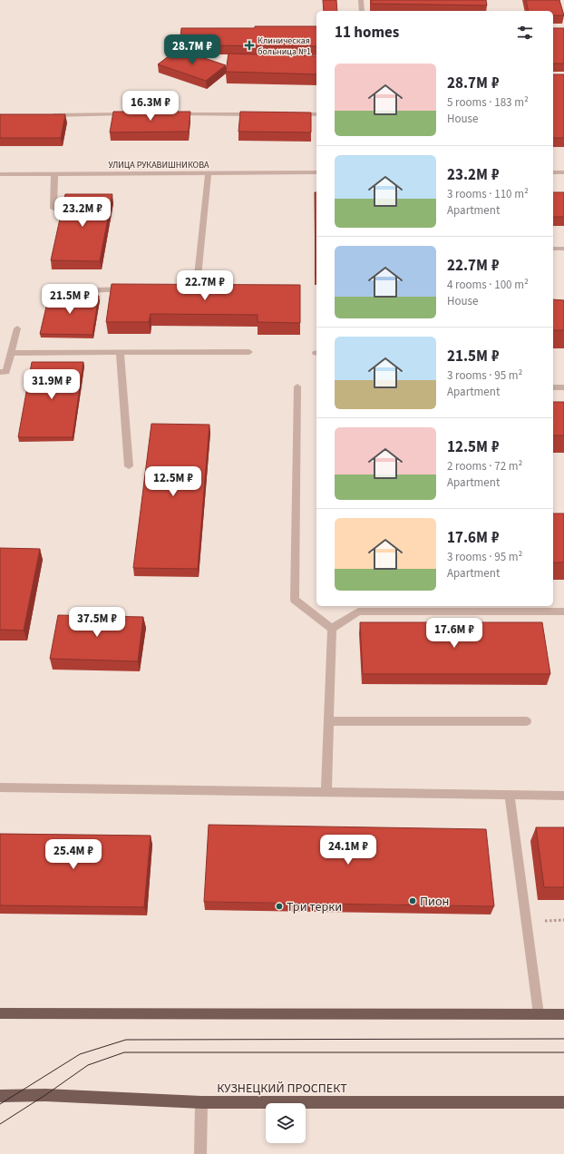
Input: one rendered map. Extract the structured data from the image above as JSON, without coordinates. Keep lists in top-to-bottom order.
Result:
{
  "streets": {
    "main road": ["КУЗНЕЦКИЙ ПРОСПЕКТ"],
    "street": ["УЛИЦА РУКАВИШНИКОВА"]
  },
  "places": {
    "health": ["Клиническая больница №1"],
    "other": ["Пион", "Три терки"]
  },
  "page": {
    "heading": "11 homes",
    "price": [
      "28.7M ₽",
      "16.3M ₽",
      "23.2M ₽",
      "22.7M ₽",
      "21.5M ₽",
      "31.9M ₽",
      "12.5M ₽",
      "37.5M ₽",
      "17.6M ₽",
      "24.1M ₽",
      "25.4M ₽"
    ],
    "list": [
      {
        "name": "28.7M ₽",
        "note": "5 rooms · 183 m² · House"
      },
      {
        "name": "23.2M ₽",
        "note": "3 rooms · 110 m² · Apartment"
      },
      {
        "name": "22.7M ₽",
        "note": "4 rooms · 100 m² · House"
      },
      {
        "name": "21.5M ₽",
        "note": "3 rooms · 95 m² · Apartment"
      },
      {
        "name": "12.5M ₽",
        "note": "2 rooms · 72 m² · Apartment"
      },
      {
        "name": "17.6M ₽",
        "note": "3 rooms · 95 m² · Apartment"
      }
    ]
  }
}
